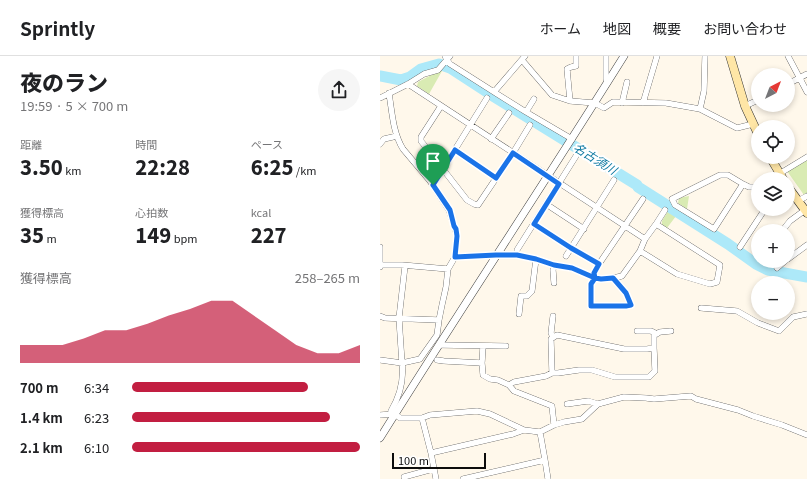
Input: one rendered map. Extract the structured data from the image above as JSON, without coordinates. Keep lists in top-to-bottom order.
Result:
{
  "water": ["名古須川"],
  "scale_bar": "100 m",
  "north": "top right",
  "page": {
    "header": "Sprintly",
    "nav": [
      "ホーム",
      "地図",
      "概要",
      "お問い合わせ"
    ],
    "heading": ["夜のラン", "19:59 · 5 × 700 m"],
    "map_buttons": ["+", "−"],
    "stats": [
      ["距離", "3.50 km"],
      ["時間", "22:28"],
      ["ペース", "6:25 /km"],
      ["獲得標高", "35 m"],
      ["心拍数", "149 bpm"],
      ["kcal", "227"]
    ],
    "chart": ["獲得標高", "258–265 m"],
    "list": [
      {
        "name": "700 m",
        "note": "6:34"
      },
      {
        "name": "1.4 km",
        "note": "6:23"
      },
      {
        "name": "2.1 km",
        "note": "6:10"
      }
    ],
    "scale": "100 m"
  }
}
